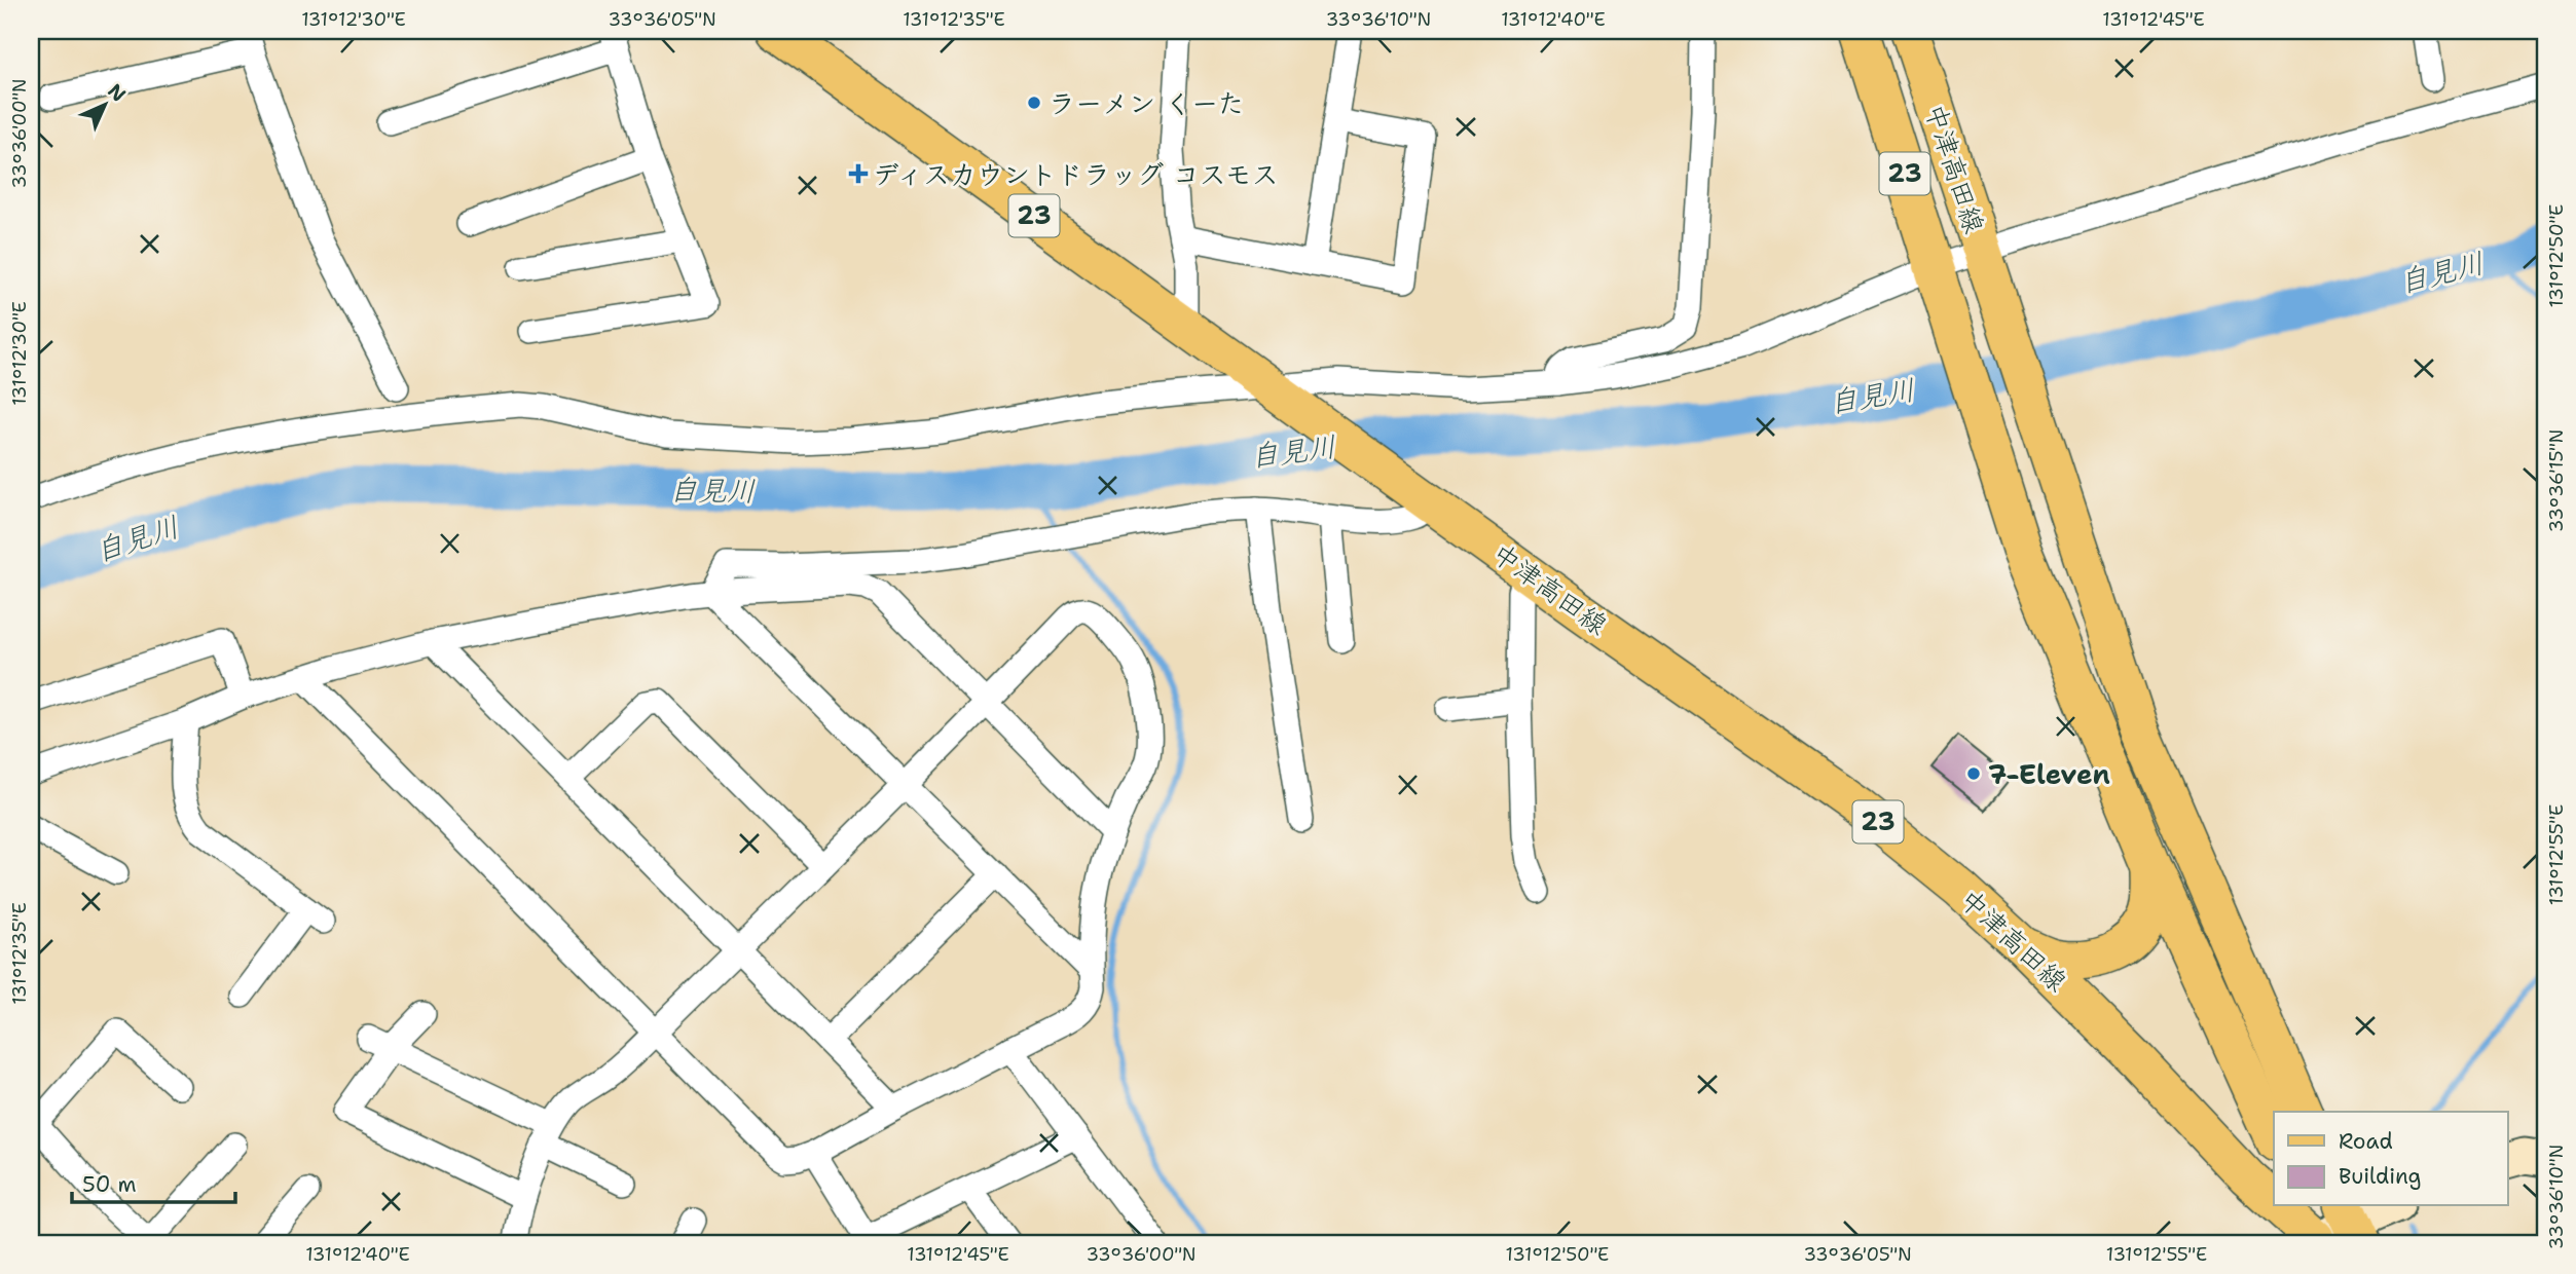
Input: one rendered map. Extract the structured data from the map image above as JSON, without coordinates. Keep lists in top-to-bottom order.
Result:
{
  "streets": {
    "main road": ["中津高田線", "23"]
  },
  "water": ["自見川"],
  "places": {
    "other": ["ラーメン くーた", "7-Eleven"],
    "health": ["ディスカウントドラッグ コスモス"]
  },
  "legend": ["Road", "Building"],
  "scale_bar": "50 m",
  "north": "top right",
  "coordinates": [
    "131°12'30\"E",
    "33°36'05\"N",
    "131°12'35\"E",
    "33°36'10\"N",
    "131°12'40\"E",
    "131°12'45\"E",
    "33°36'00\"N",
    "131°12'50\"E",
    "33°36'15\"N",
    "131°12'55\"E"
  ]
}
